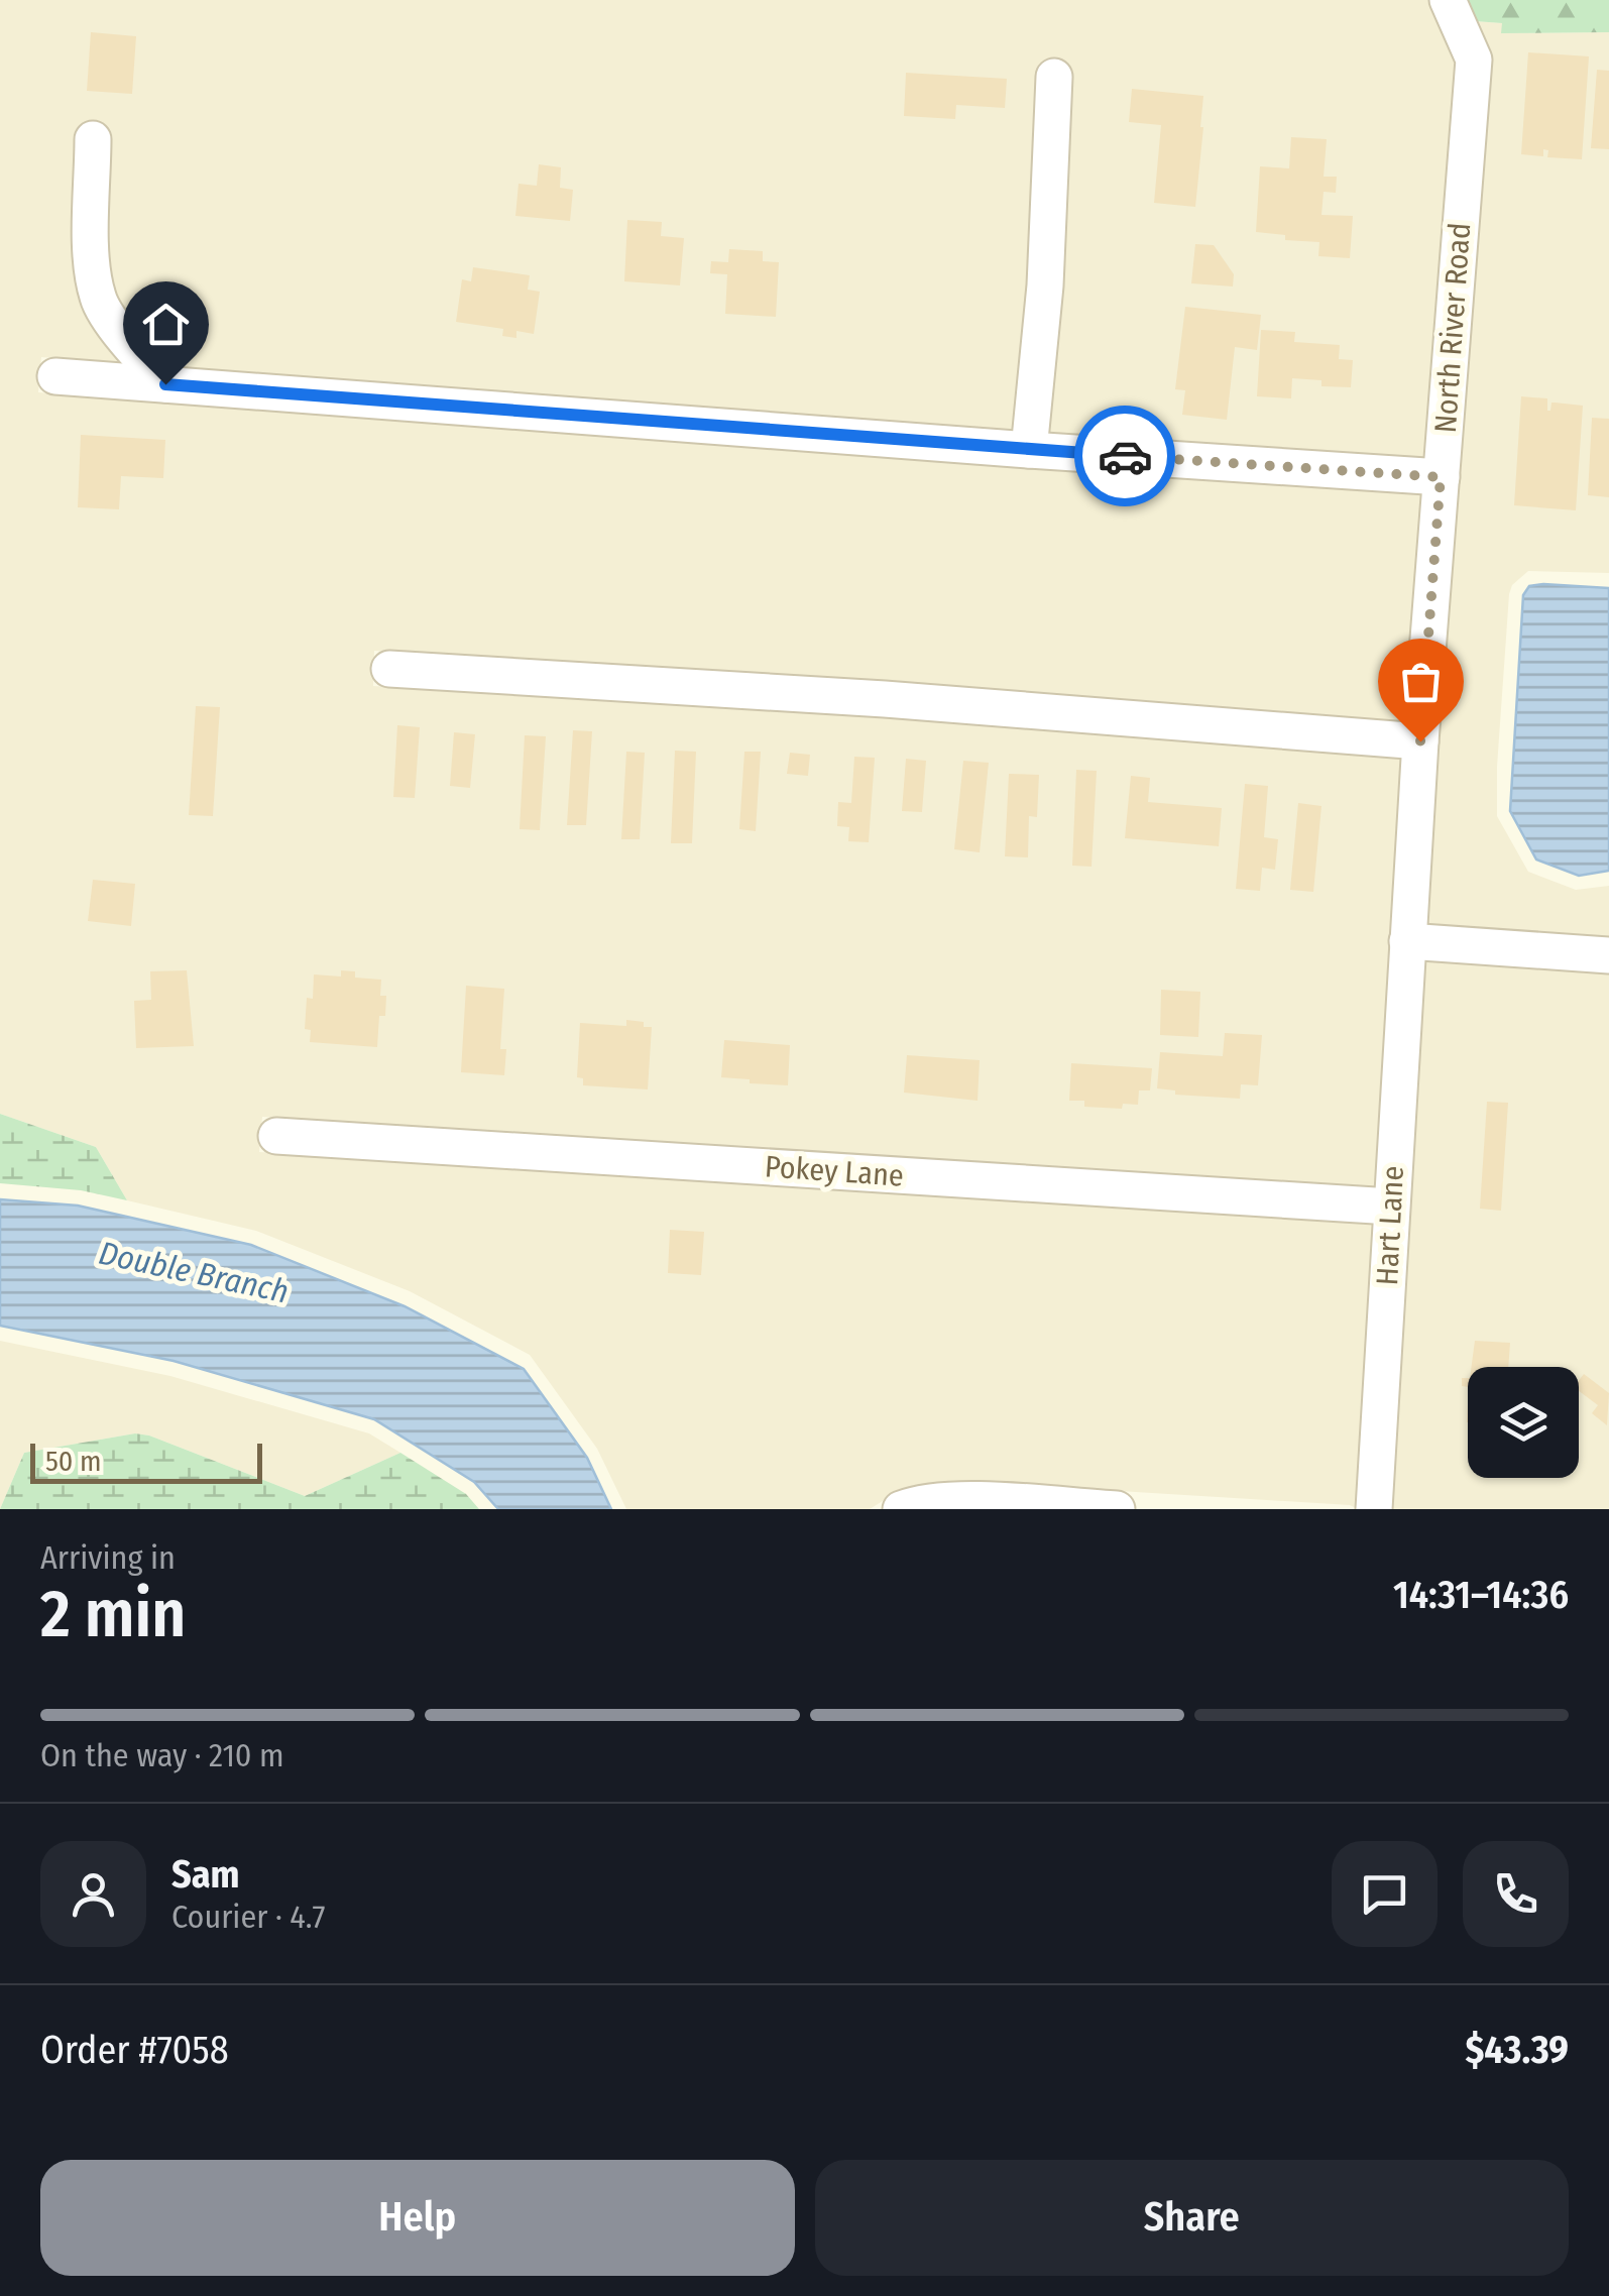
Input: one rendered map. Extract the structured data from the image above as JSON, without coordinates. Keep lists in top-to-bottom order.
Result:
{
  "streets": {
    "street": ["North River Road", "Pokey Lane", "Hart Lane"]
  },
  "crossings": [
    ["North River Road", "Hart Lane"],
    ["Pokey Lane", "Hart Lane"]
  ],
  "water": ["Double Branch"],
  "scale_bar": "50 m",
  "page": {
    "scale": "50 m",
    "heading": ["2 min", "Arriving in", "14:31–14:36"],
    "panel": [
      "Sam",
      "Courier · 4.7",
      "Order #7058",
      "$43.39"
    ],
    "bar": "On the way · 210 m",
    "buttons": ["Help", "Share"]
  }
}
